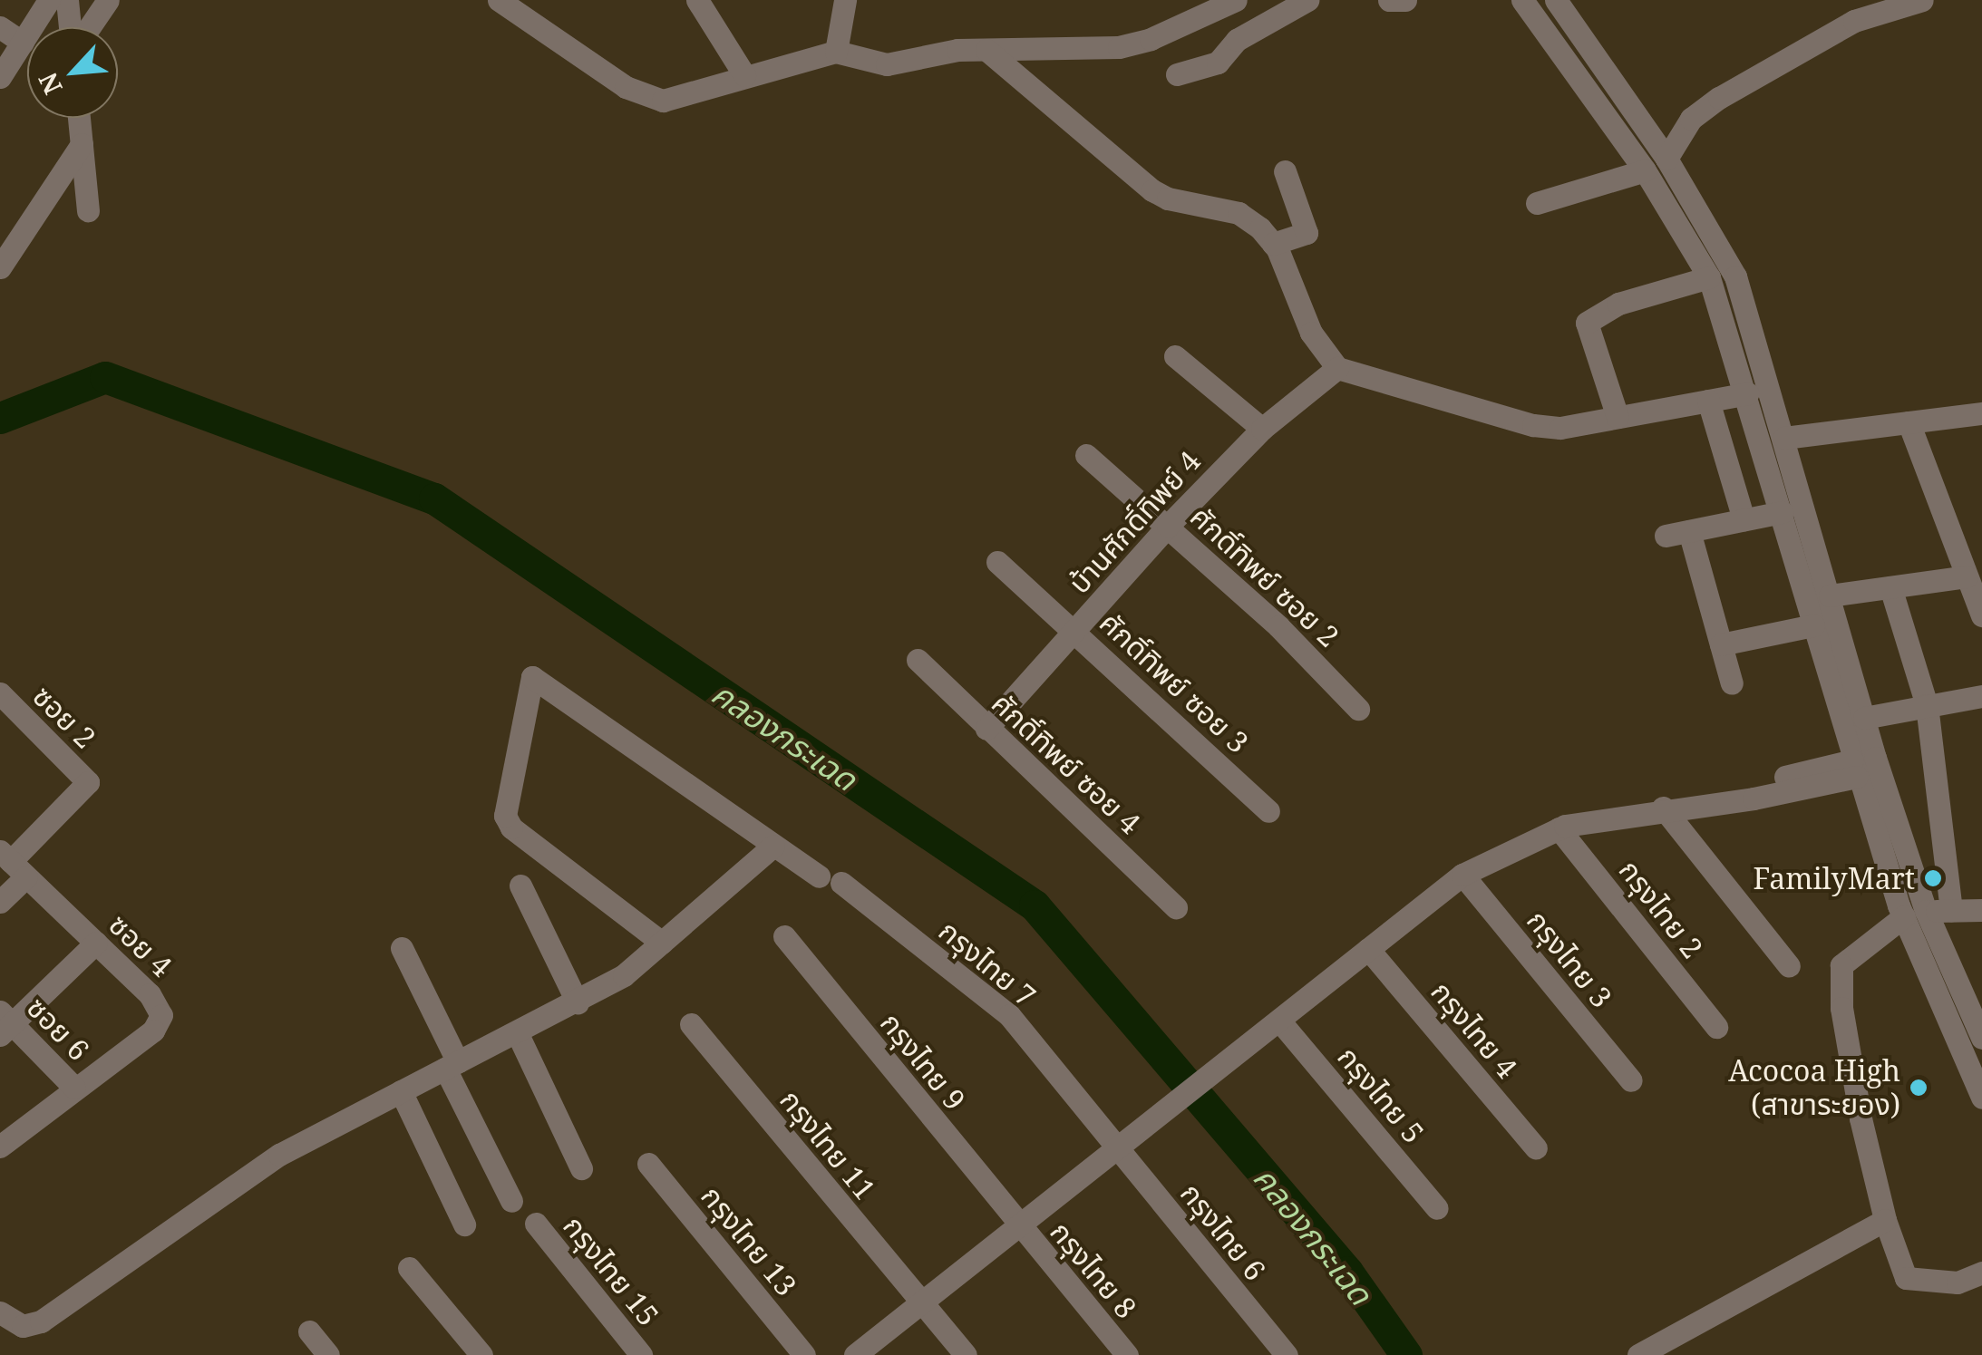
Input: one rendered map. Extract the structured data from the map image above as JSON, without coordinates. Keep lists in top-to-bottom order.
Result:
{
  "streets": {
    "street": [
      "บ้านศักดิ์ทิพย์ 4",
      "ศักดิ์ทิพย์ ซอย 2",
      "ศักดิ์ทิพย์ ซอย 3",
      "ซอย 2",
      "ศักดิ์ทิพย์ ซอย 4",
      "กรุงไทย 2",
      "ซอย 4",
      "กรุงไทย 3",
      "กรุงไทย 7",
      "ซอย 6",
      "กรุงไทย 4",
      "กรุงไทย 9",
      "กรุงไทย 5",
      "กรุงไทย 11",
      "กรุงไทย 6",
      "กรุงไทย 13",
      "กรุงไทย 8",
      "กรุงไทย 15"
    ]
  },
  "crossings": [
    ["บ้านศักดิ์ทิพย์ 4", "ศักดิ์ทิพย์ ซอย 2"],
    ["บ้านศักดิ์ทิพย์ 4", "ศักดิ์ทิพย์ ซอย 3"],
    ["บ้านศักดิ์ทิพย์ 4", "ศักดิ์ทิพย์ ซอย 4"],
    ["ซอย 2", "ซอย 4"],
    ["ซอย 4", "ซอย 6"],
    ["กรุงไทย 7", "กรุงไทย 6"],
    ["กรุงไทย 9", "กรุงไทย 8"]
  ],
  "water": ["คลองกระเฉด"],
  "places": ["FamilyMart", "Acocoa High (สาขาระยอง)"],
  "north": "bottom left"
}
